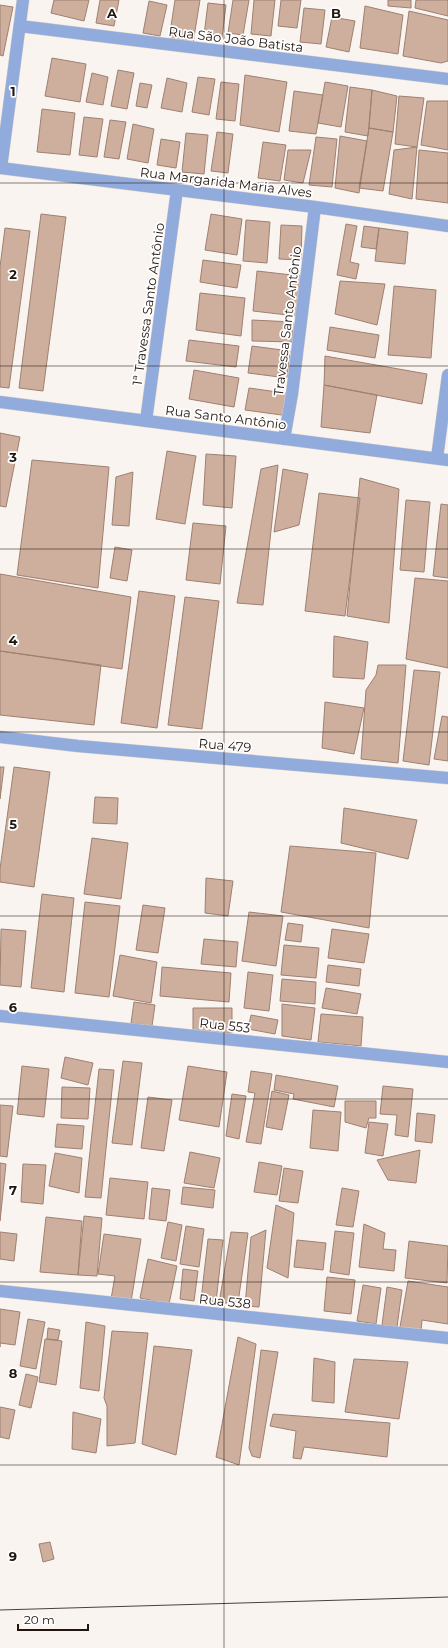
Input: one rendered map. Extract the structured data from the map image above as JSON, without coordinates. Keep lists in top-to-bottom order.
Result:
{
  "streets": {
    "street": [
      "Rua São João Batista",
      "Rua Margarida Maria Alves",
      "1ª Travessa Santo Antônio",
      "Travessa Santo Antônio",
      "Rua Santo Antônio",
      "Rua 479",
      "Rua 553",
      "Rua 538"
    ]
  },
  "crossings": [
    ["Rua Margarida Maria Alves", "1ª Travessa Santo Antônio"],
    ["Rua Margarida Maria Alves", "Travessa Santo Antônio"],
    ["1ª Travessa Santo Antônio", "Rua Santo Antônio"],
    ["Travessa Santo Antônio", "Rua Santo Antônio"]
  ],
  "scale_bar": "20 m",
  "grid": {
    "columns": ["A", "B"],
    "rows": [
      "1",
      "2",
      "3",
      "4",
      "5",
      "6",
      "7",
      "8",
      "9"
    ]
  }
}
